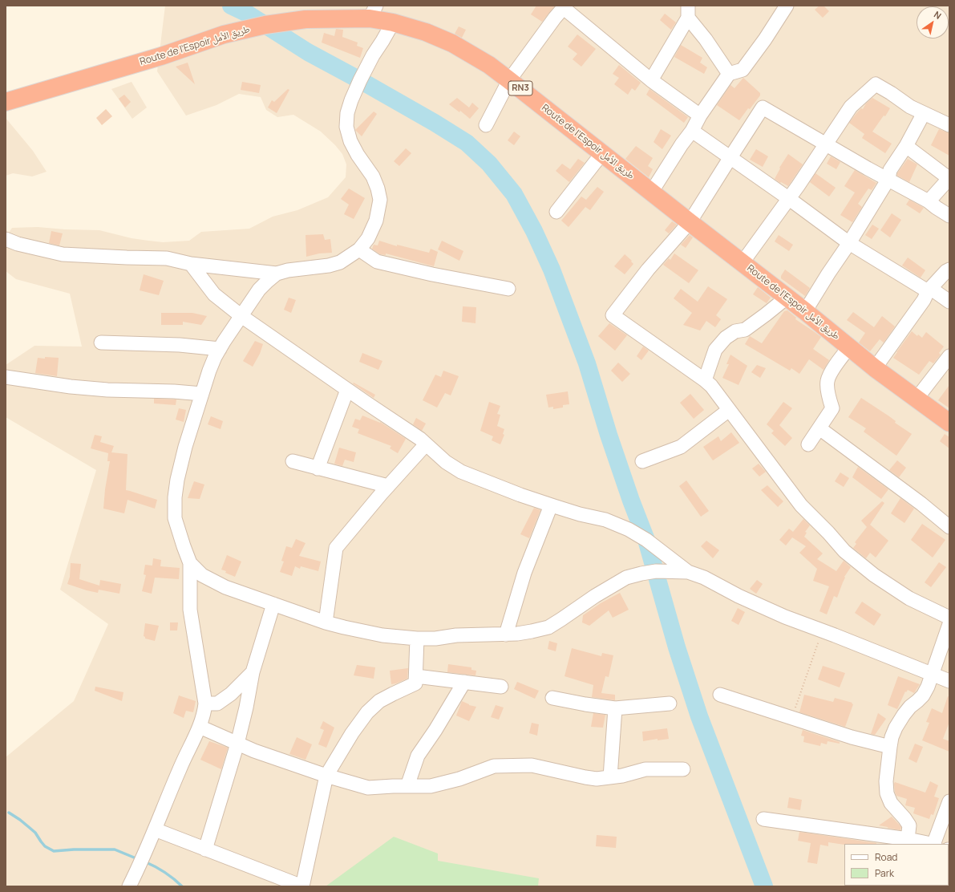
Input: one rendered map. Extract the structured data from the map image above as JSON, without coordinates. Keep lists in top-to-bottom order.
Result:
{
  "streets": {
    "highway": ["Route de l’Espoir طريق الأمل", "RN3"]
  },
  "legend": ["Road", "Park"],
  "north": "top right"
}
